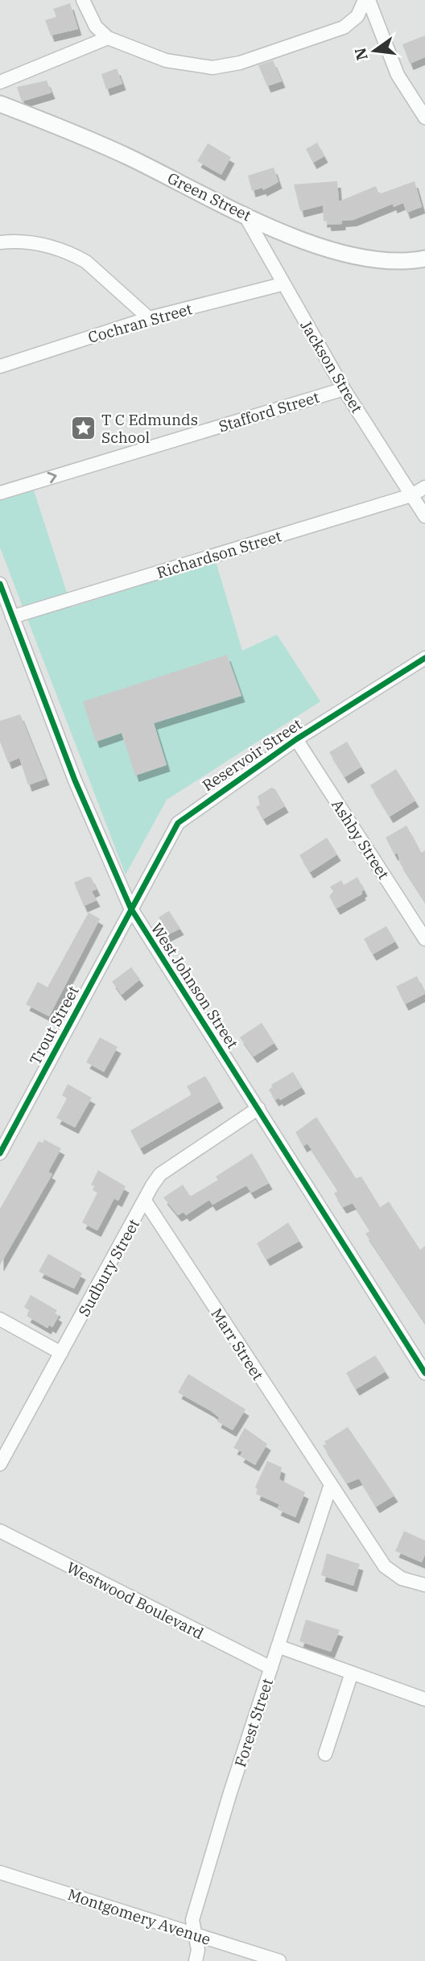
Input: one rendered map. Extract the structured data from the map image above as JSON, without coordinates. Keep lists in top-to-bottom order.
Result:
{
  "streets": {
    "street": [
      "Green Street",
      "Cochran Street",
      "Jackson Street",
      "Stafford Street",
      "Richardson Street",
      "Reservoir Street",
      "Ashby Street",
      "West Johnson Street",
      "Trout Street",
      "Sudbury Street",
      "Marr Street",
      "Westwood Boulevard",
      "Forest Street",
      "Montgomery Avenue"
    ]
  },
  "crossings": [
    ["Green Street", "Jackson Street"],
    ["Cochran Street", "Jackson Street"],
    ["Jackson Street", "Stafford Street"],
    ["Jackson Street", "Richardson Street"],
    ["Richardson Street", "West Johnson Street"],
    ["Reservoir Street", "Ashby Street"],
    ["Reservoir Street", "West Johnson Street"],
    ["Reservoir Street", "Trout Street"],
    ["West Johnson Street", "Trout Street"],
    ["West Johnson Street", "Sudbury Street"],
    ["Sudbury Street", "Marr Street"],
    ["Marr Street", "Forest Street"],
    ["Westwood Boulevard", "Forest Street"],
    ["Forest Street", "Montgomery Avenue"]
  ],
  "one_way": ["Stafford Street"],
  "places": {
    "place": ["T C Edmunds School"]
  },
  "north": "left"
}
